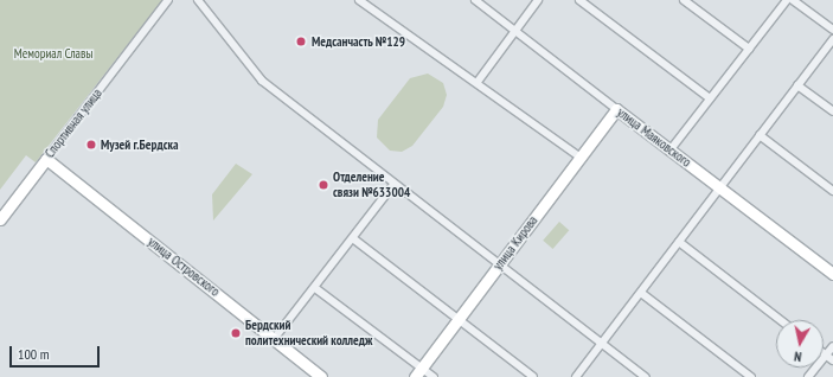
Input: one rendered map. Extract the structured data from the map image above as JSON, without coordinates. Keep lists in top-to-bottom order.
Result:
{
  "streets": {
    "street": [
      "Спортивная улица",
      "улица Маяковского",
      "улица Кирова",
      "улица Островского"
    ]
  },
  "crossings": [
    ["Спортивная улица", "улица Островского"],
    ["улица Маяковского", "улица Кирова"]
  ],
  "parks": ["Мемориал Славы"],
  "places": [
    "Медсанчасть №129",
    "Музей г.Бердска",
    "Отделение связи №633004",
    "Бердский политехнический колледж"
  ],
  "scale_bar": "100 m",
  "north": "bottom"
}
